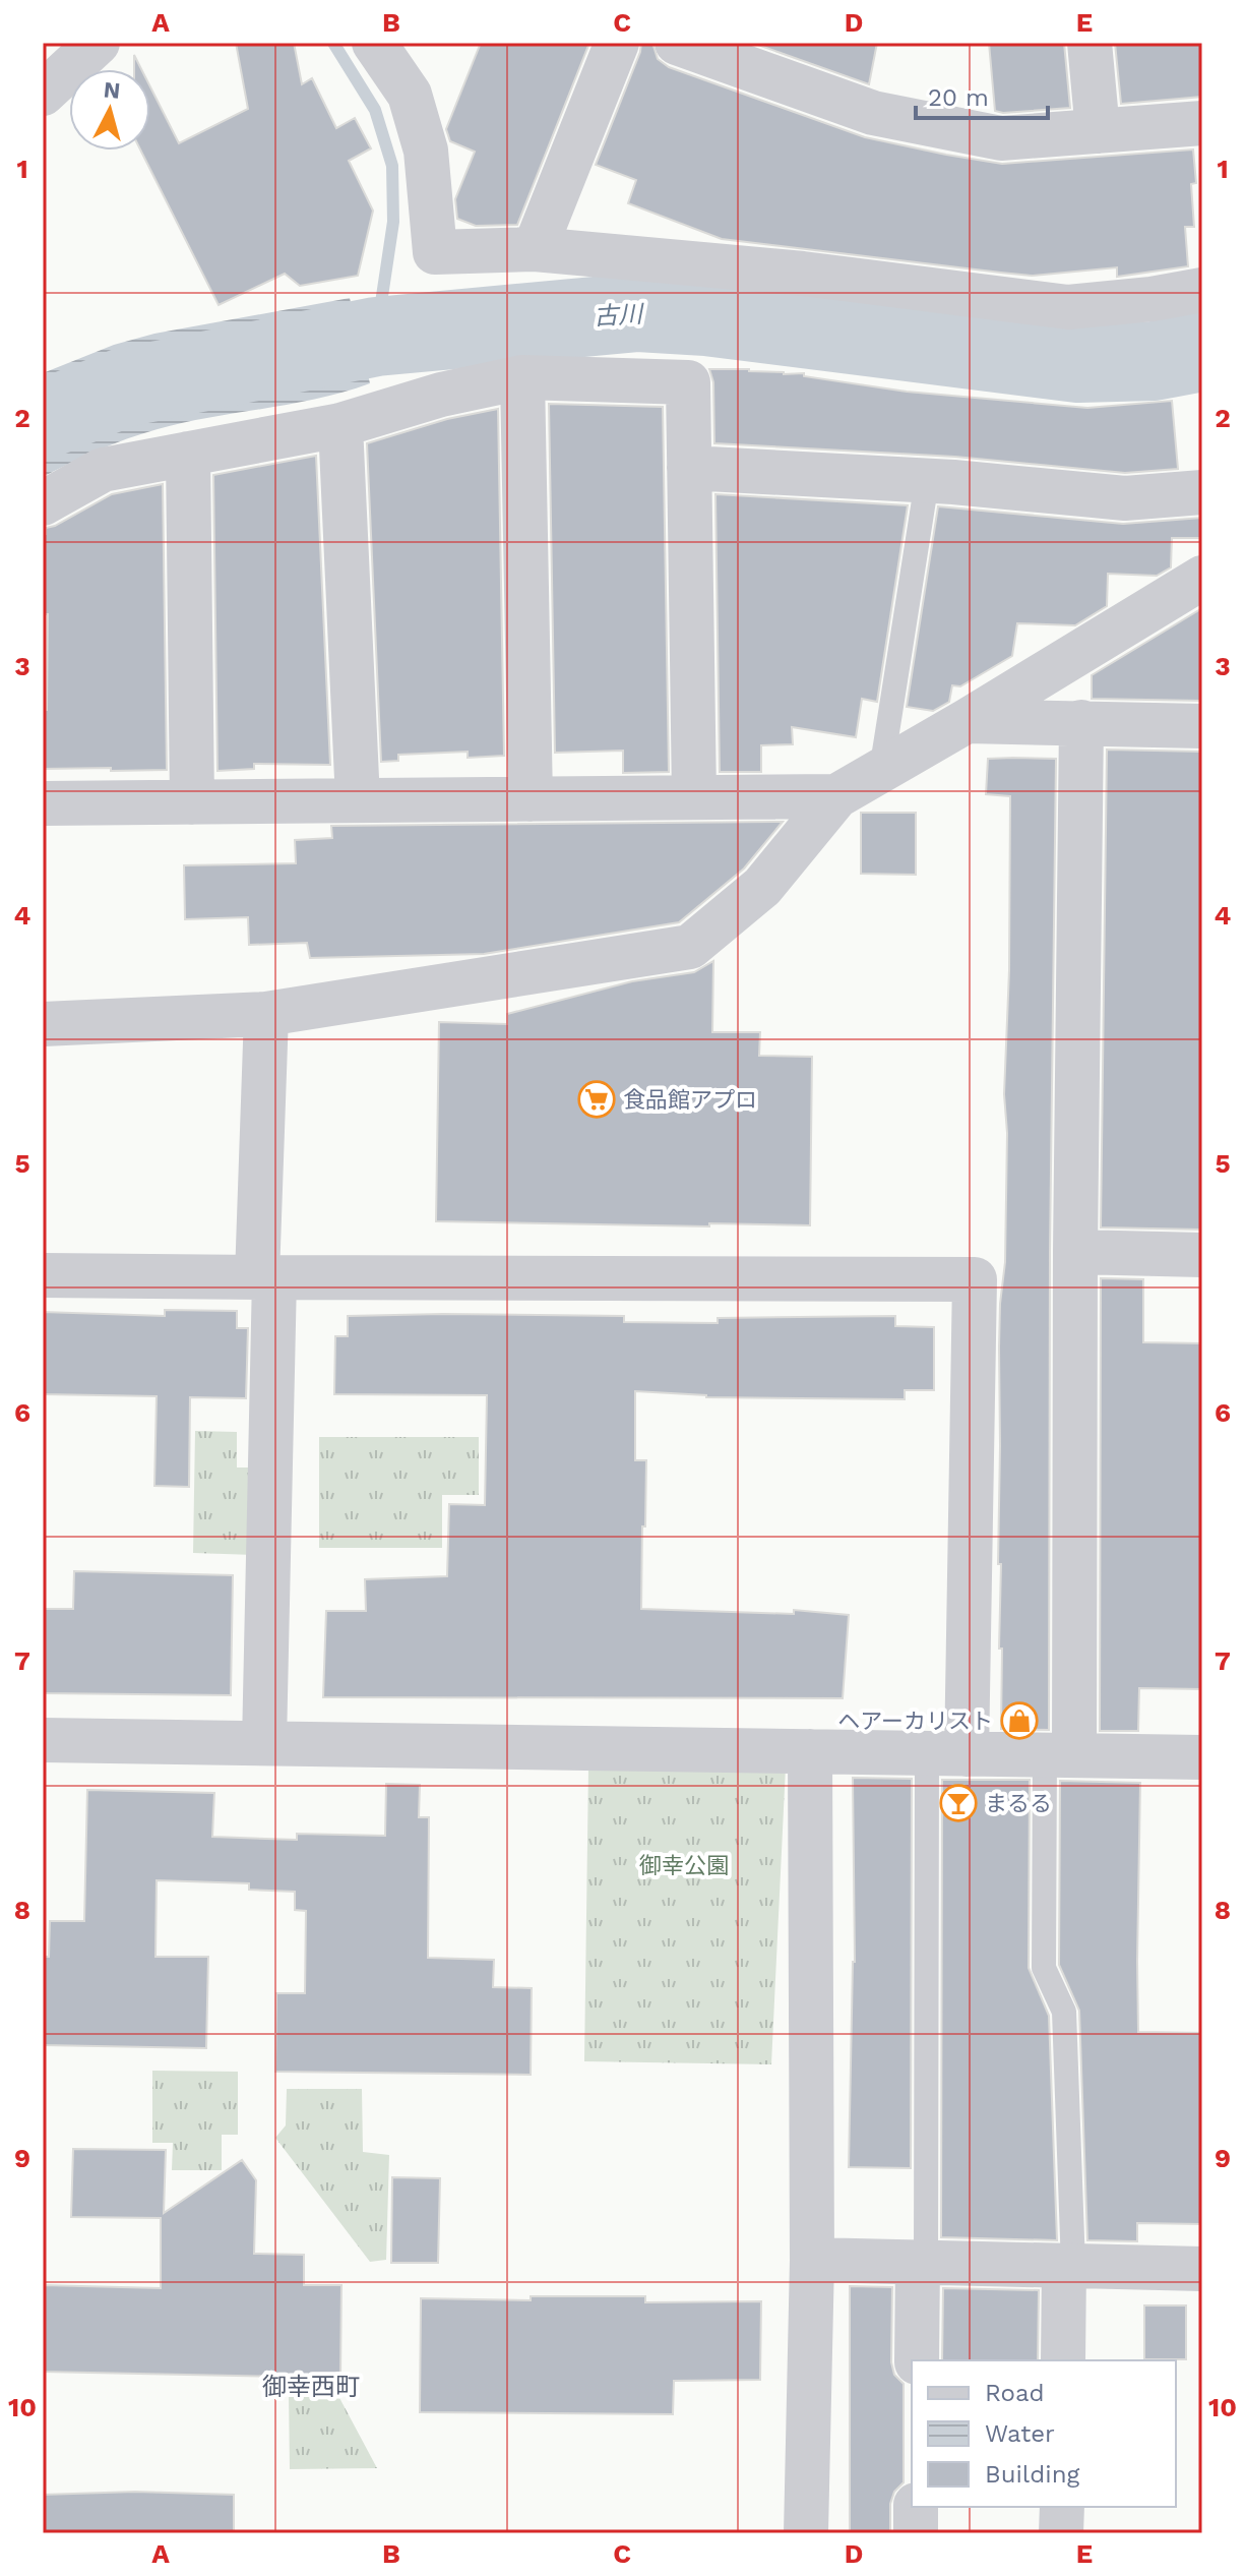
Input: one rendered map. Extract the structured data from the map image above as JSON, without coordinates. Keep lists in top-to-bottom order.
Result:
{
  "districts": ["御幸西町"],
  "water": ["古川"],
  "parks": ["御幸公園"],
  "places": {
    "supermarket": ["食品館アプロ"],
    "shop": ["ヘアーカリスト"],
    "bar": ["まるる"]
  },
  "legend": ["Road", "Water", "Building"],
  "scale_bar": "20 m",
  "north": "top",
  "grid": {
    "columns": [
      "A",
      "B",
      "C",
      "D",
      "E"
    ],
    "rows": [
      "1",
      "2",
      "3",
      "4",
      "5",
      "6",
      "7",
      "8",
      "9",
      "10"
    ]
  }
}
